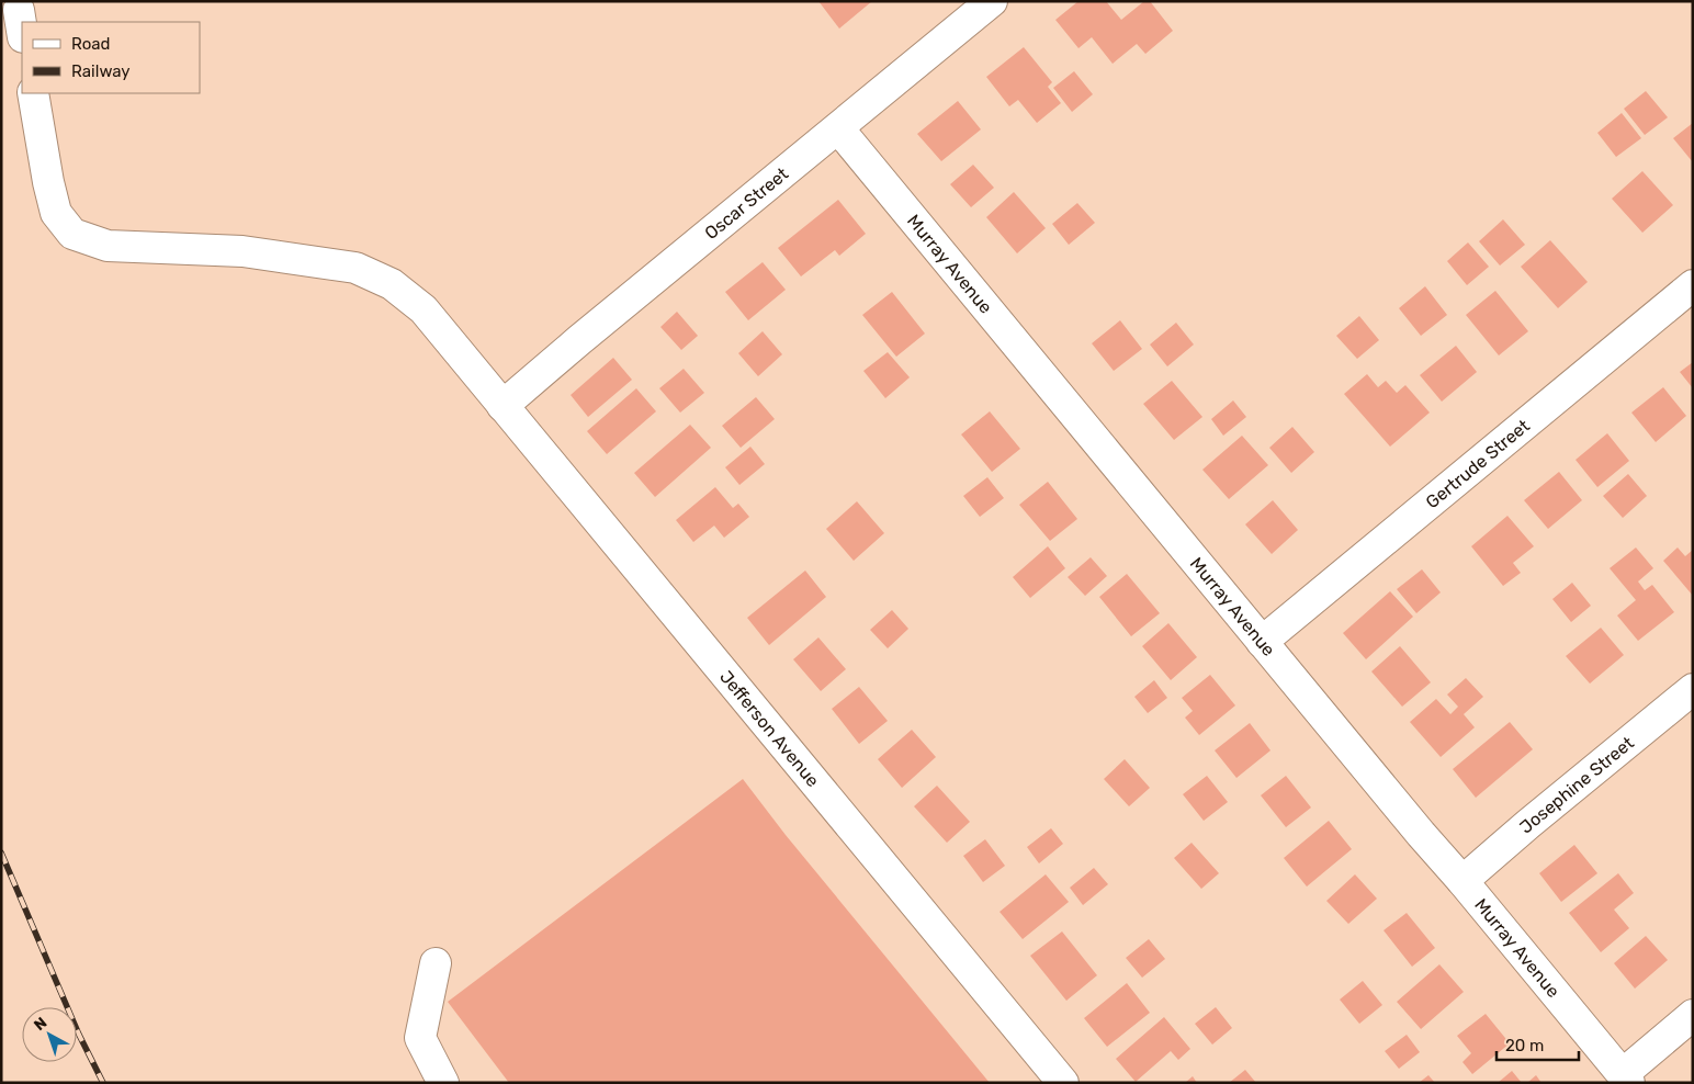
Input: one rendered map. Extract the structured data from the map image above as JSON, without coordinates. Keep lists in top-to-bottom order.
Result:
{
  "streets": {
    "street": [
      "Oscar Street",
      "Murray Avenue",
      "Gertrude Street",
      "Jefferson Avenue",
      "Josephine Street"
    ]
  },
  "crossings": [
    ["Oscar Street", "Murray Avenue"],
    ["Oscar Street", "Jefferson Avenue"],
    ["Murray Avenue", "Gertrude Street"],
    ["Murray Avenue", "Josephine Street"]
  ],
  "legend": ["Road", "Railway"],
  "scale_bar": "20 m",
  "north": "top left"
}
